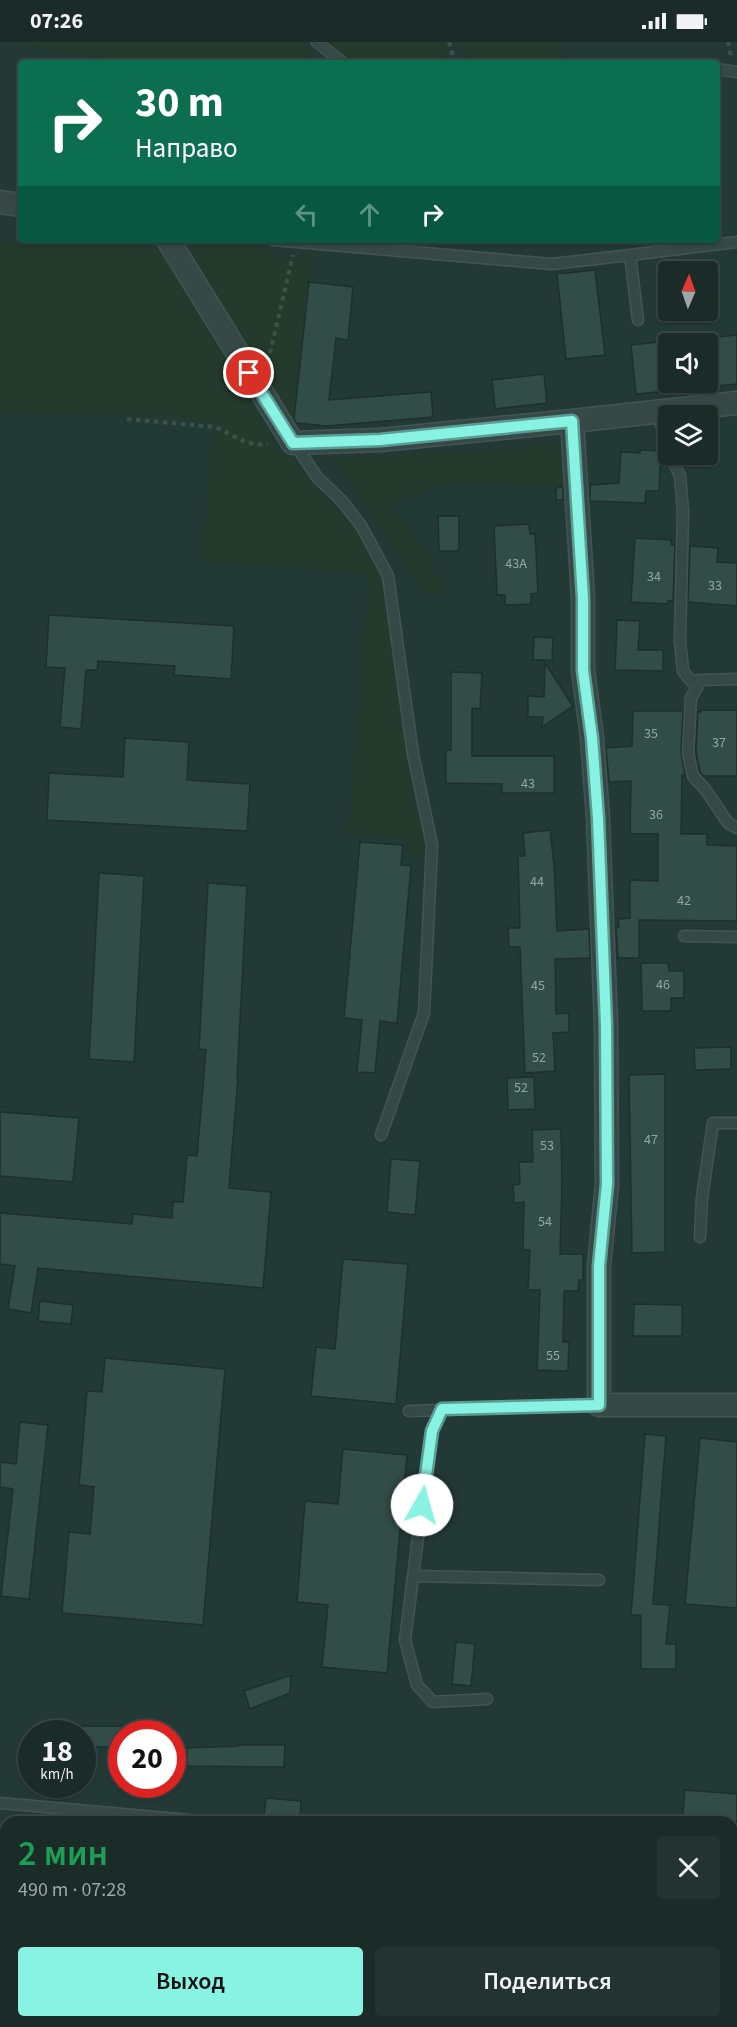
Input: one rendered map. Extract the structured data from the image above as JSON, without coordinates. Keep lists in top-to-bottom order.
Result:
{
  "house_numbers": [
    "43А",
    "34",
    "33",
    "35",
    "37",
    "43",
    "36",
    "44",
    "42",
    "46",
    "45",
    "52",
    "52",
    "47",
    "53",
    "54",
    "55"
  ],
  "north": "top",
  "page": {
    "status": "07:26",
    "turn": ["30 m", "Направо"],
    "speed": "18 km/h",
    "limit": "20",
    "heading": ["2 мин", "490 m · 07:28"],
    "buttons": ["Выход", "Поделиться"]
  }
}
